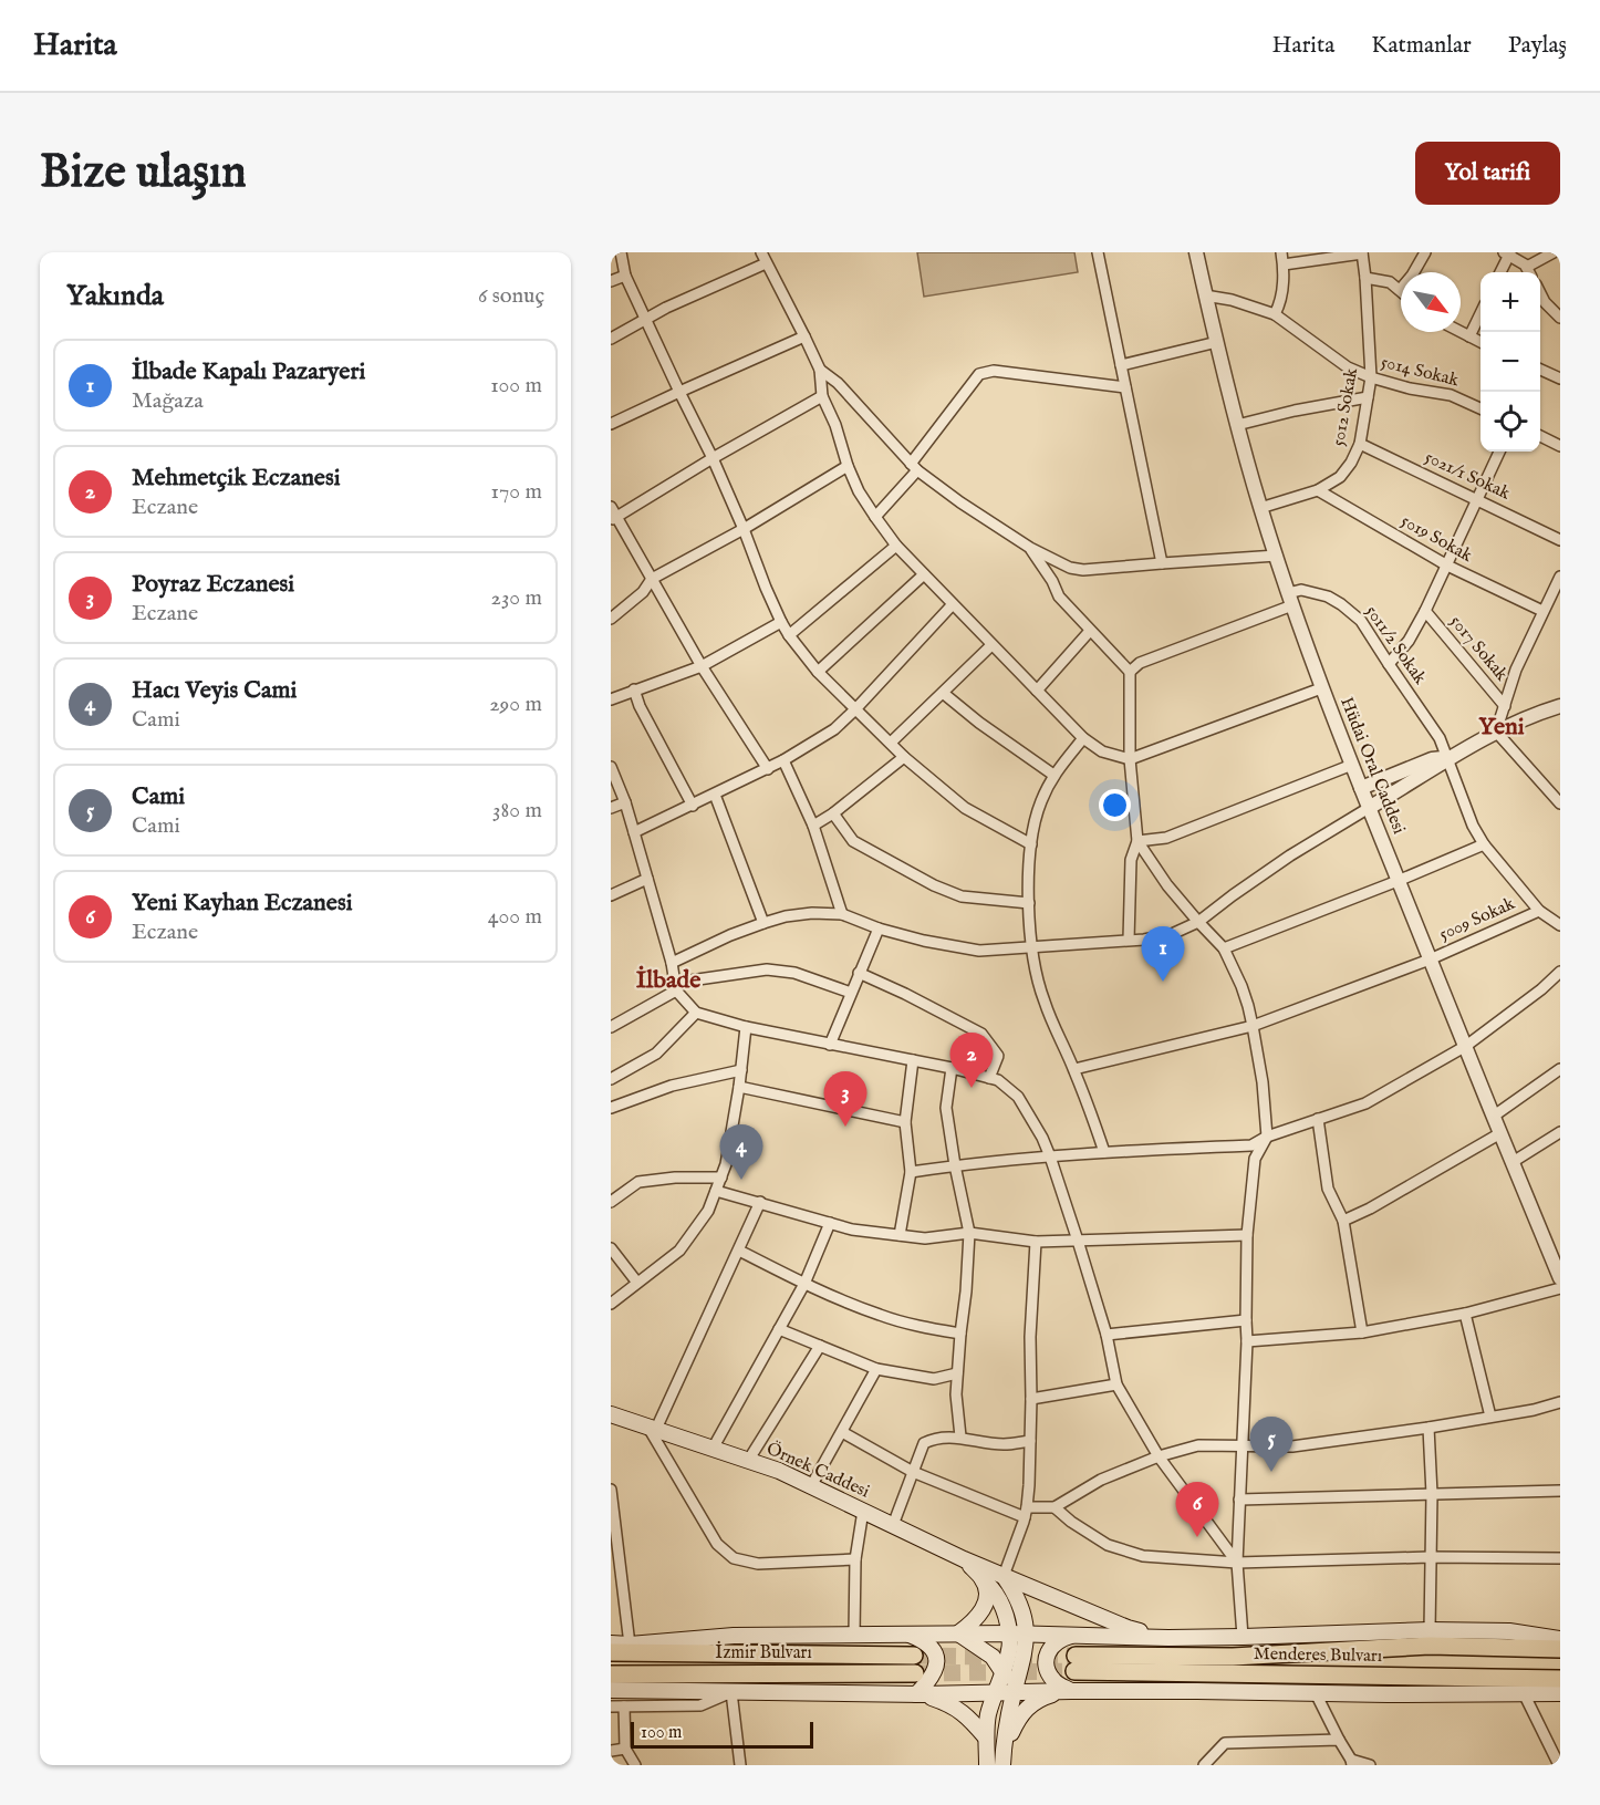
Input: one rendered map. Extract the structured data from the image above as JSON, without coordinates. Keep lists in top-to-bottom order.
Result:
{
  "streets": {
    "main road": ["Örnek Caddesi", "İzmir Bulvarı", "Menderes Bulvarı"],
    "street": [
      "5014 Sokak",
      "5012 Sokak",
      "5021/1 Sokak",
      "5019 Sokak",
      "5011/2 Sokak",
      "5017 Sokak",
      "Hüdai Oral Caddesi",
      "5009 Sokak"
    ]
  },
  "crossings": [
    ["5014 Sokak", "5012 Sokak"],
    ["5014 Sokak", "Hüdai Oral Caddesi"],
    ["5012 Sokak", "5021/1 Sokak"],
    ["5012 Sokak", "5019 Sokak"],
    ["5012 Sokak", "Hüdai Oral Caddesi"],
    ["5011/2 Sokak", "Hüdai Oral Caddesi"],
    ["5011/2 Sokak", "5009 Sokak"],
    ["Hüdai Oral Caddesi", "5009 Sokak"]
  ],
  "districts": ["Yeni", "İlbade"],
  "scale_bar": "100 m",
  "north": "bottom right",
  "page": {
    "header": "Harita",
    "nav": ["Harita", "Katmanlar", "Paylaş"],
    "buttons": "Yol tarifi",
    "title": "Bize ulaşın",
    "heading": ["Yakında", "6 sonuç"],
    "map_buttons": ["+", "−"],
    "list": [
      {
        "mark": "1",
        "name": "İlbade Kapalı Pazaryeri",
        "note": "Mağaza",
        "value": "100 m"
      },
      {
        "mark": "2",
        "name": "Mehmetçik Eczanesi",
        "note": "Eczane",
        "value": "170 m"
      },
      {
        "mark": "3",
        "name": "Poyraz Eczanesi",
        "note": "Eczane",
        "value": "230 m"
      },
      {
        "mark": "4",
        "name": "Hacı Veyis Cami",
        "note": "Cami",
        "value": "290 m"
      },
      {
        "mark": "5",
        "name": "Cami",
        "note": "Cami",
        "value": "380 m"
      },
      {
        "mark": "6",
        "name": "Yeni Kayhan Eczanesi",
        "note": "Eczane",
        "value": "400 m"
      }
    ],
    "pins": [
      "1",
      "2",
      "3",
      "4",
      "5",
      "6"
    ],
    "scale": "100 m"
  }
}
